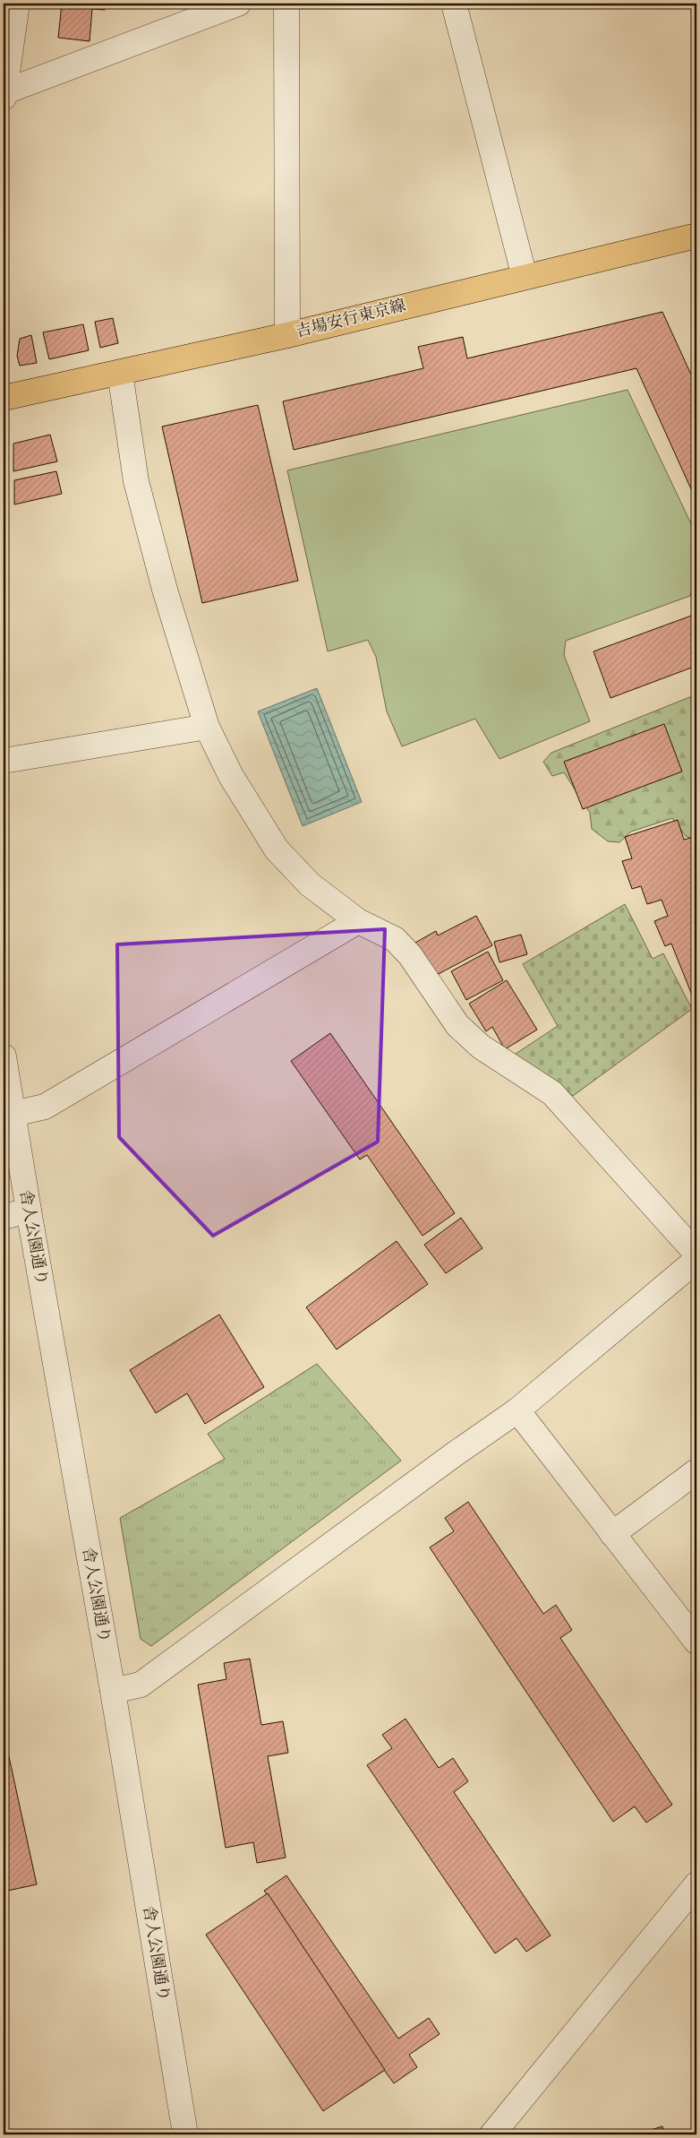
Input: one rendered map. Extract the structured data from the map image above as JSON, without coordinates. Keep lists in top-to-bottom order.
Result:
{
  "streets": {
    "main road": ["吉場安行東京線"],
    "street": ["舎人公園通り"]
  }
}
